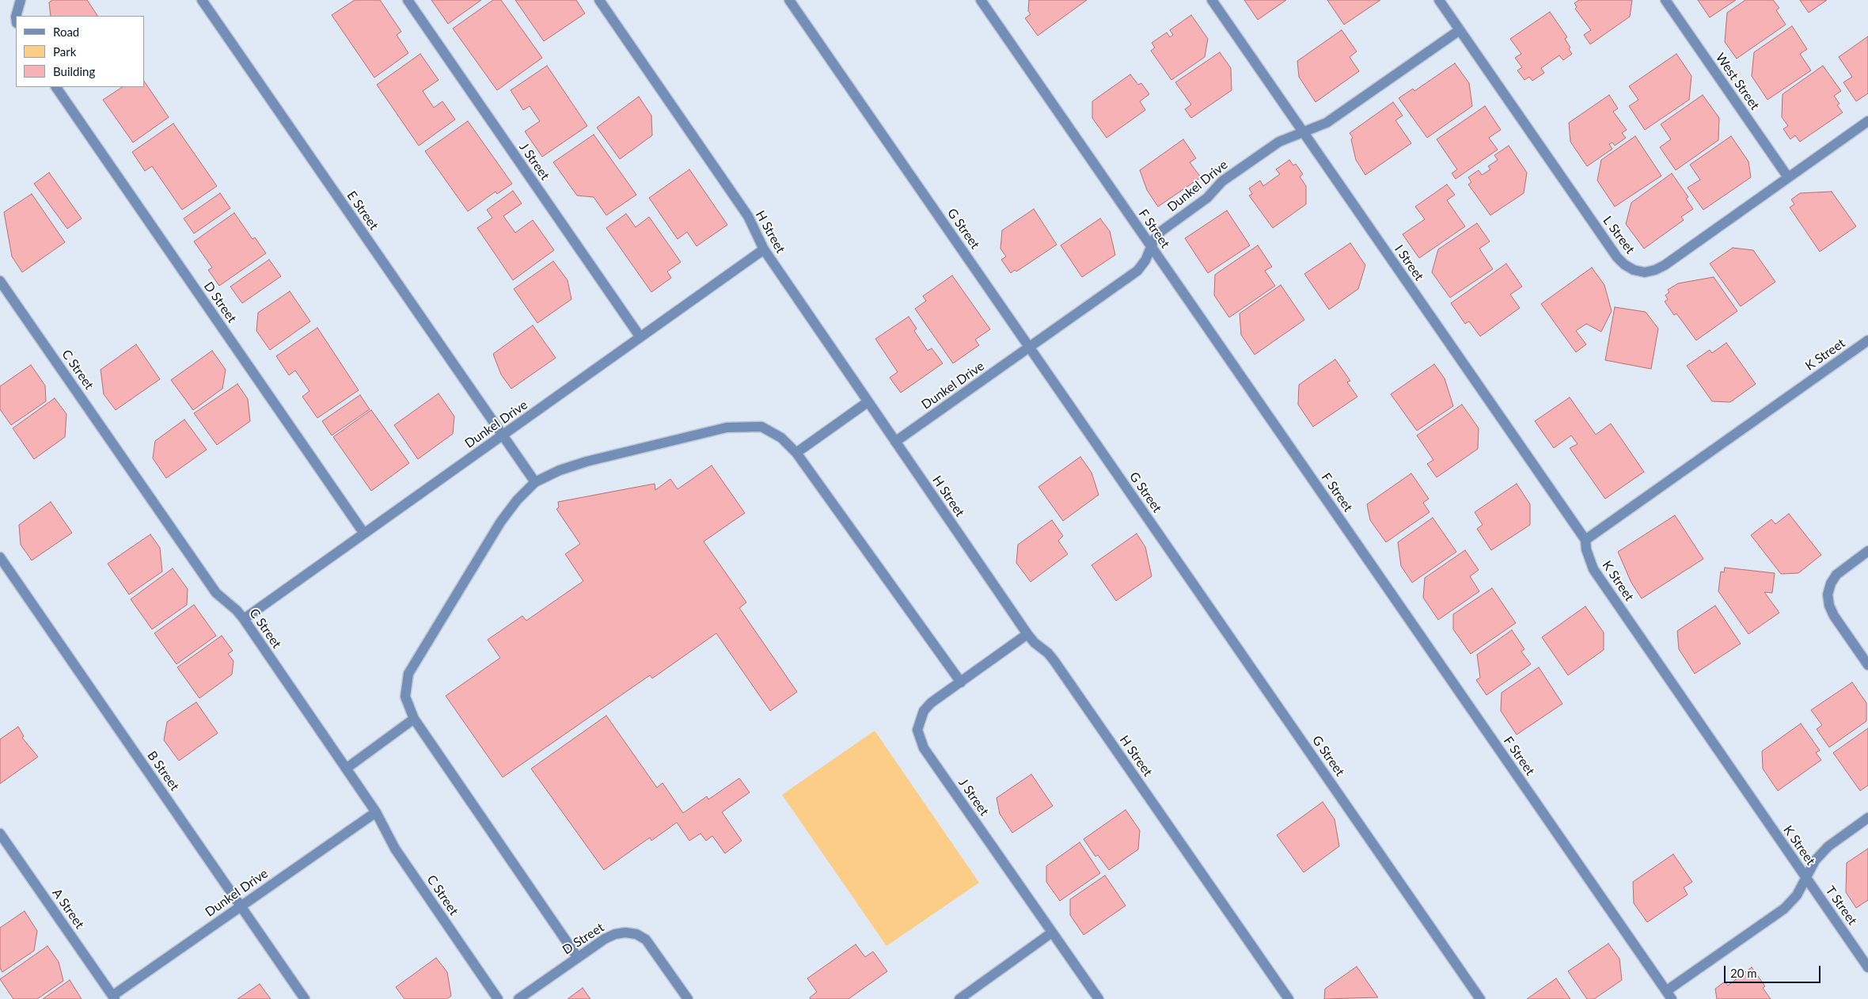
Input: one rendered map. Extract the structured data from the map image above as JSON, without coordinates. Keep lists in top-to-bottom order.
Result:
{
  "streets": {
    "lane": [
      "West Street",
      "J Street",
      "Dunkel Drive",
      "E Street",
      "G Street",
      "F Street",
      "H Street",
      "L Street",
      "I Street",
      "D Street",
      "K Street",
      "C Street",
      "B Street",
      "T Street",
      "A Street"
    ]
  },
  "crossings": [
    ["West Street", "L Street"],
    ["J Street", "Dunkel Drive"],
    ["J Street", "H Street"],
    ["Dunkel Drive", "E Street"],
    ["Dunkel Drive", "G Street"],
    ["Dunkel Drive", "F Street"],
    ["Dunkel Drive", "H Street"],
    ["Dunkel Drive", "L Street"],
    ["Dunkel Drive", "I Street"],
    ["Dunkel Drive", "D Street"],
    ["Dunkel Drive", "C Street"],
    ["Dunkel Drive", "B Street"],
    ["Dunkel Drive", "A Street"],
    ["I Street", "K Street"],
    ["K Street", "T Street"]
  ],
  "legend": ["Road", "Park", "Building"],
  "scale_bar": "20 m"
}
